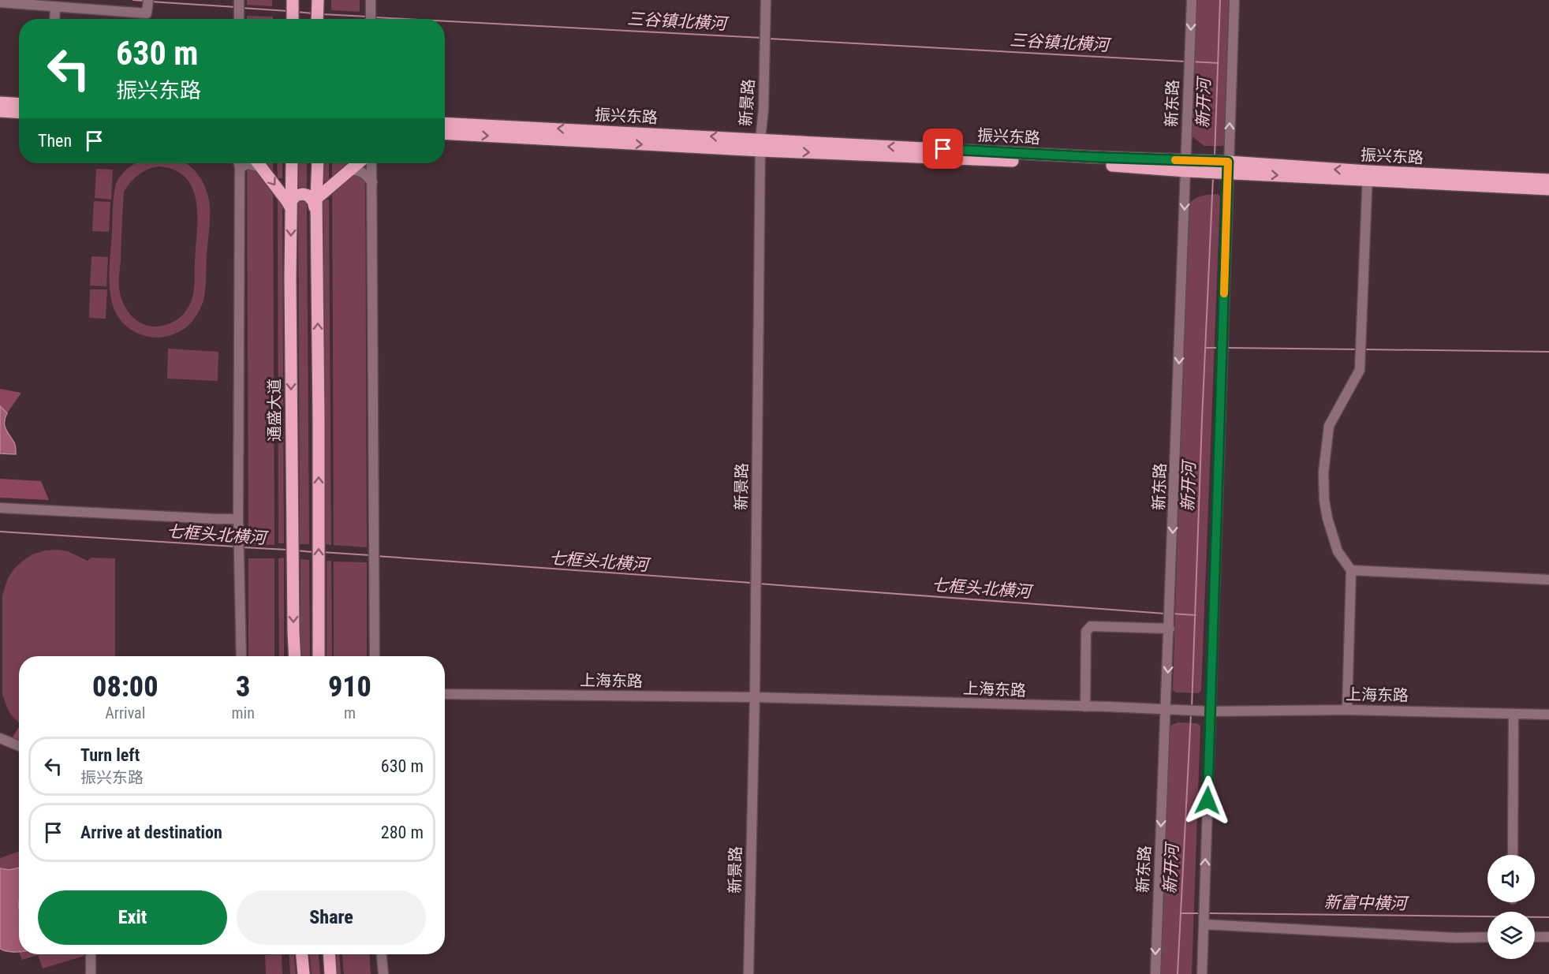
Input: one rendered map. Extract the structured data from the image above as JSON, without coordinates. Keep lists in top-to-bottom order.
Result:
{
  "streets": {
    "main road": ["振兴东路", "通盛大道"],
    "street": ["新景路", "新东路", "上海东路"]
  },
  "crossings": [
    ["新景路", "振兴东路"],
    ["新景路", "上海东路"],
    ["新东路", "振兴东路"],
    ["新东路", "上海东路"]
  ],
  "water": [
    "三谷镇北横河",
    "新开河",
    "七框头北横河",
    "新富中横河"
  ],
  "page": {
    "turn": ["630 m", "振兴东路"],
    "then": "Then",
    "eta": [
      "08:00",
      "Arrival",
      "3",
      "min",
      "910",
      "m"
    ],
    "list": [
      {
        "name": "Turn left",
        "note": "振兴东路",
        "value": "630 m"
      },
      {
        "name": "Arrive at destination",
        "value": "280 m"
      }
    ],
    "buttons": ["Exit", "Share"]
  }
}
